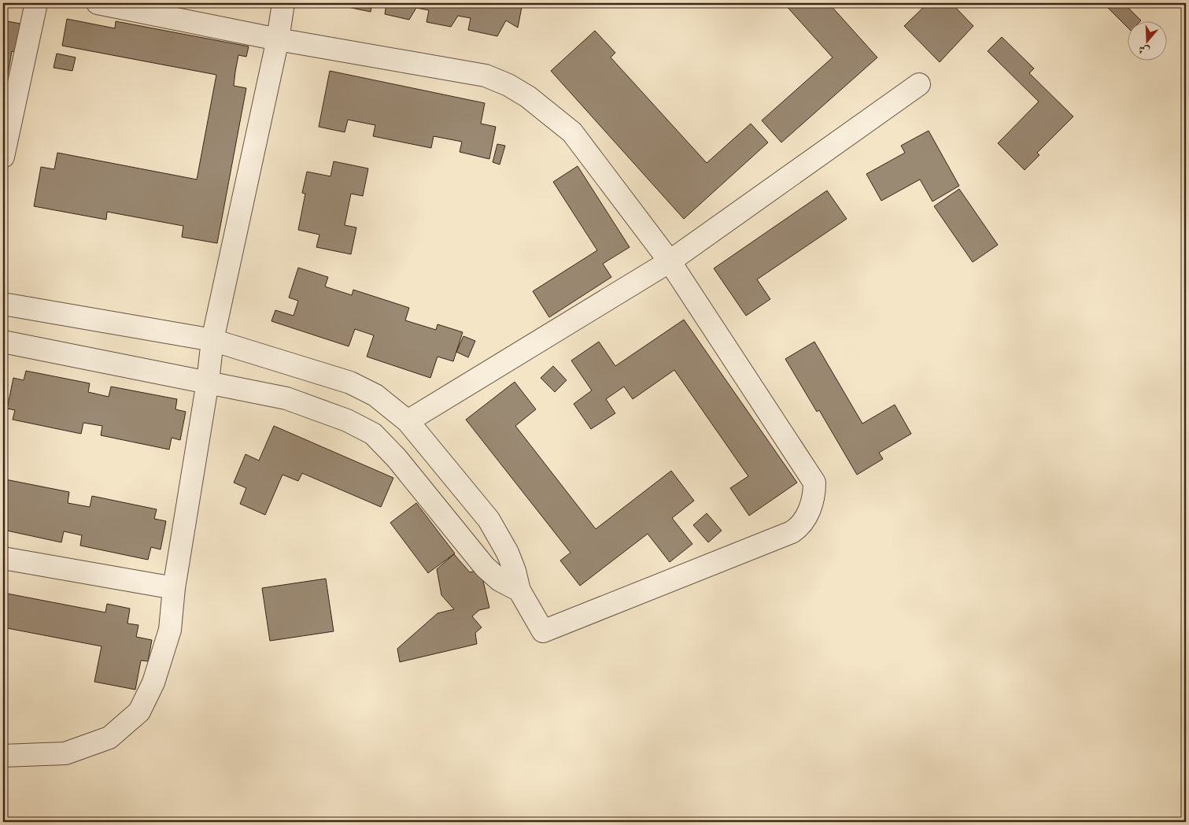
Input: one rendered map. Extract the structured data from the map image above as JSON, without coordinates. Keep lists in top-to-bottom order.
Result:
{
  "north": "bottom"
}
